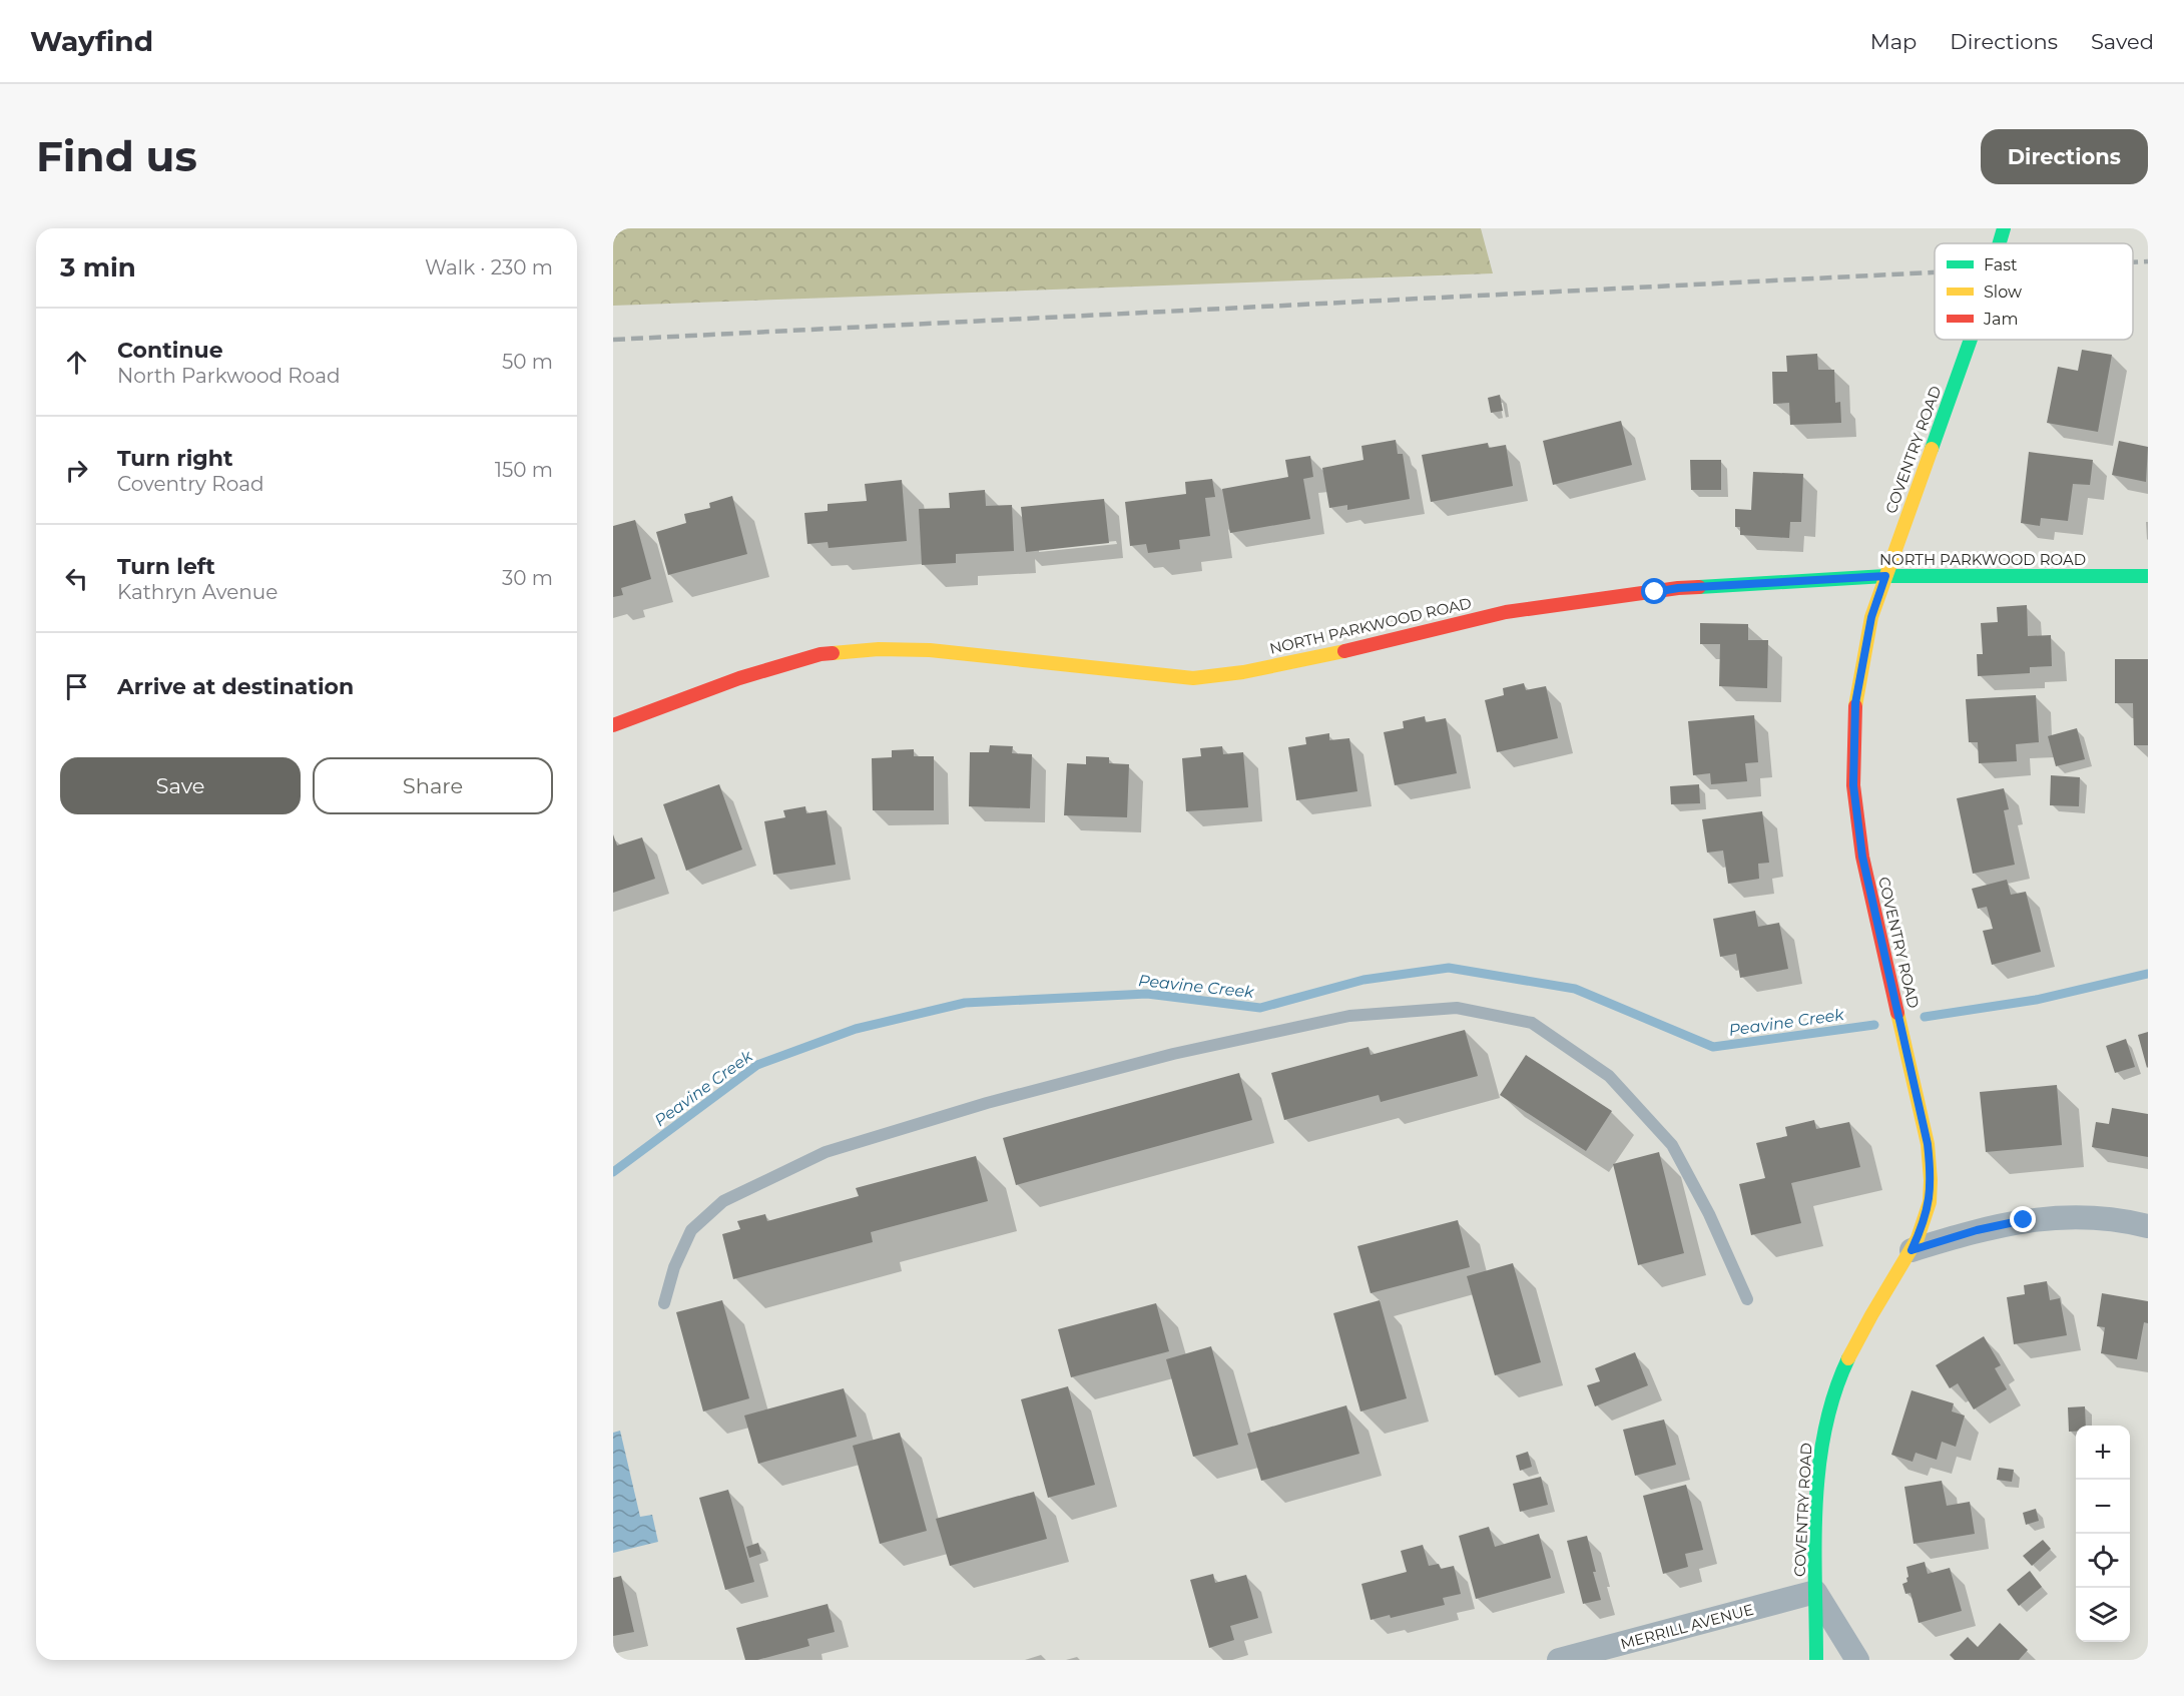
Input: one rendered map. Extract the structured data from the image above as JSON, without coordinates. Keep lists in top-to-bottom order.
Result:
{
  "streets": {
    "street": ["COVENTRY ROAD", "NORTH PARKWOOD ROAD", "MERRILL AVENUE"]
  },
  "crossings": [
    ["COVENTRY ROAD", "NORTH PARKWOOD ROAD"],
    ["COVENTRY ROAD", "MERRILL AVENUE"]
  ],
  "water": ["Peavine Creek"],
  "legend": ["Fast", "Slow", "Jam"],
  "page": {
    "header": "Wayfind",
    "nav": ["Map", "Directions", "Saved"],
    "buttons": [
      "Directions",
      ["Save", "Share"]
    ],
    "title": "Find us",
    "heading": ["3 min", "Walk · 230 m"],
    "list": [
      ["Continue", "North Parkwood Road", "50 m"],
      ["Turn right", "Coventry Road", "150 m"],
      ["Turn left", "Kathryn Avenue", "30 m"],
      "Arrive at destination"
    ],
    "map_buttons": ["+", "−"]
  }
}
